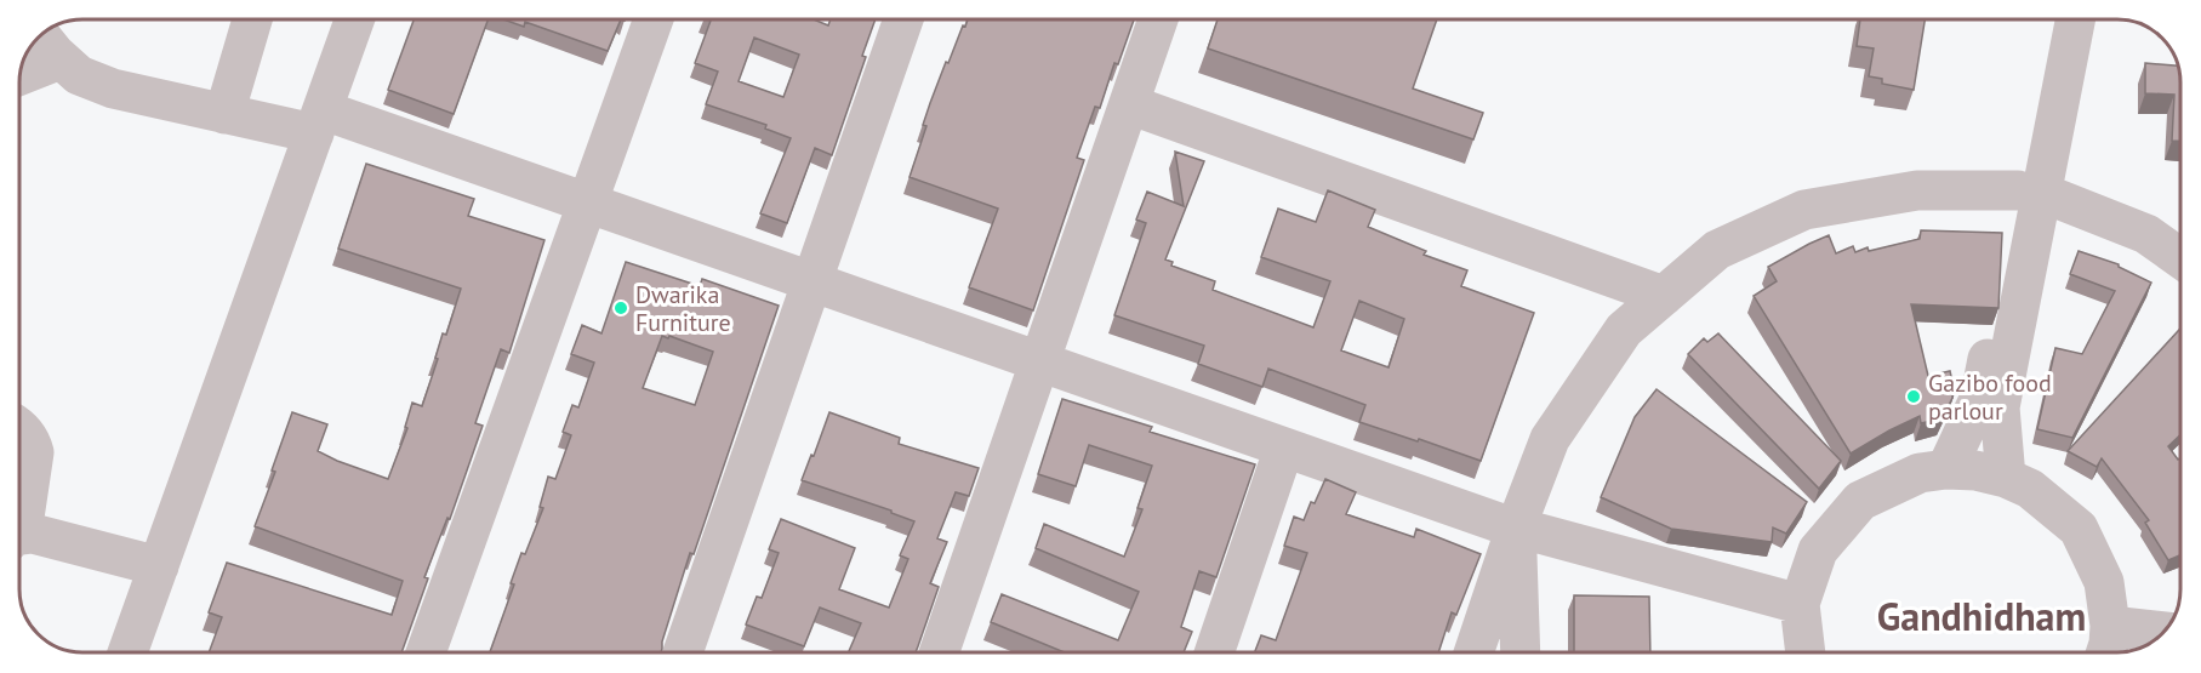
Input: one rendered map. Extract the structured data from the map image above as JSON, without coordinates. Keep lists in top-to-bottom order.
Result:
{
  "districts": ["Gandhidham"],
  "places": ["Dwarika Furniture", "Gazibo food parlour"]
}
